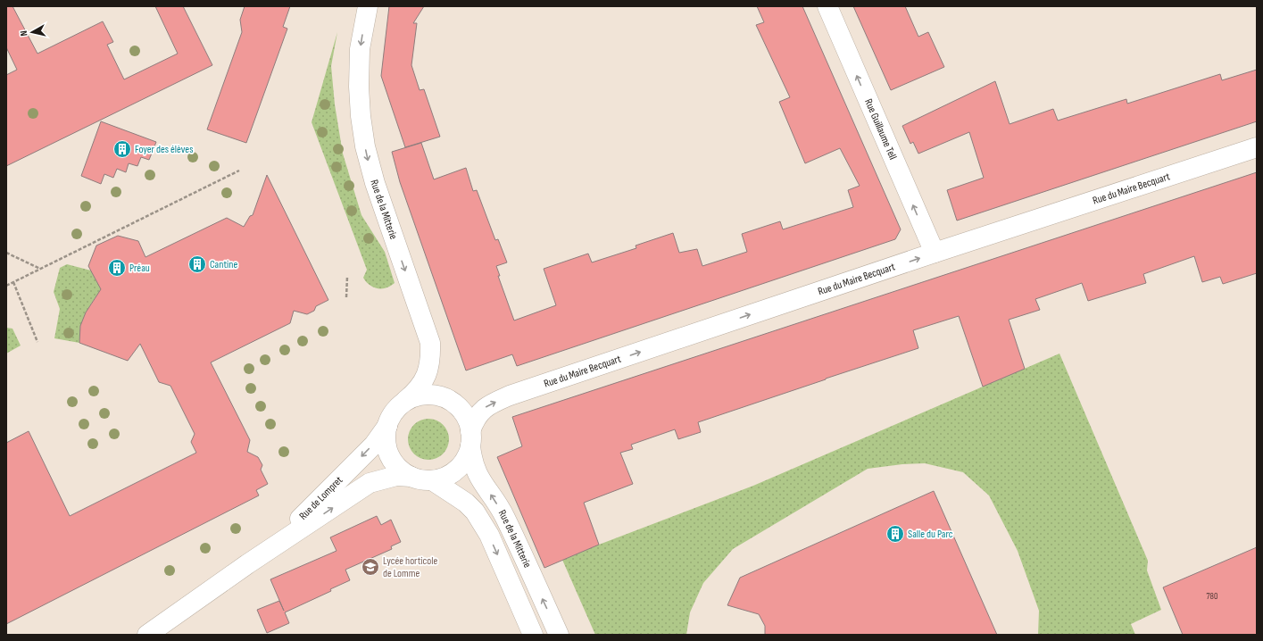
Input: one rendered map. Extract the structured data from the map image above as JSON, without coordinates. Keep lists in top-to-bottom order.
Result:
{
  "streets": {
    "street": [
      "Rue Guillaume Tell",
      "Rue du Maire Becquart",
      "Rue de la Mitterie",
      "Rue de Lompret"
    ]
  },
  "crossings": [
    ["Rue Guillaume Tell", "Rue du Maire Becquart"],
    ["Rue du Maire Becquart", "Rue de la Mitterie"],
    ["Rue du Maire Becquart", "Rue de Lompret"],
    ["Rue de la Mitterie", "Rue de Lompret"]
  ],
  "one_way": ["Rue Guillaume Tell", "Rue du Maire Becquart"],
  "places": {
    "building": [
      "Foyer des élèves",
      "Cantine",
      "Préau",
      "Salle du Parc"
    ],
    "school or university": ["Lycée horticole de Lomme"]
  },
  "house_numbers": ["780"],
  "north": "left"
}
